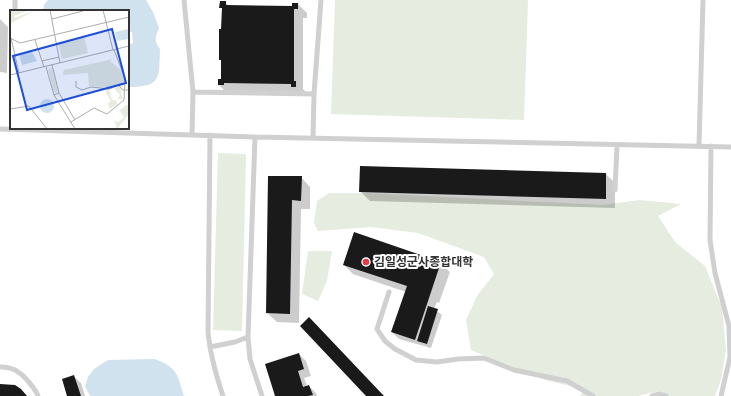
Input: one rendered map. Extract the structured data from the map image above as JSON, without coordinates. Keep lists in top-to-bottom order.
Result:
{
  "places": ["김일성군사종합대학"]
}
